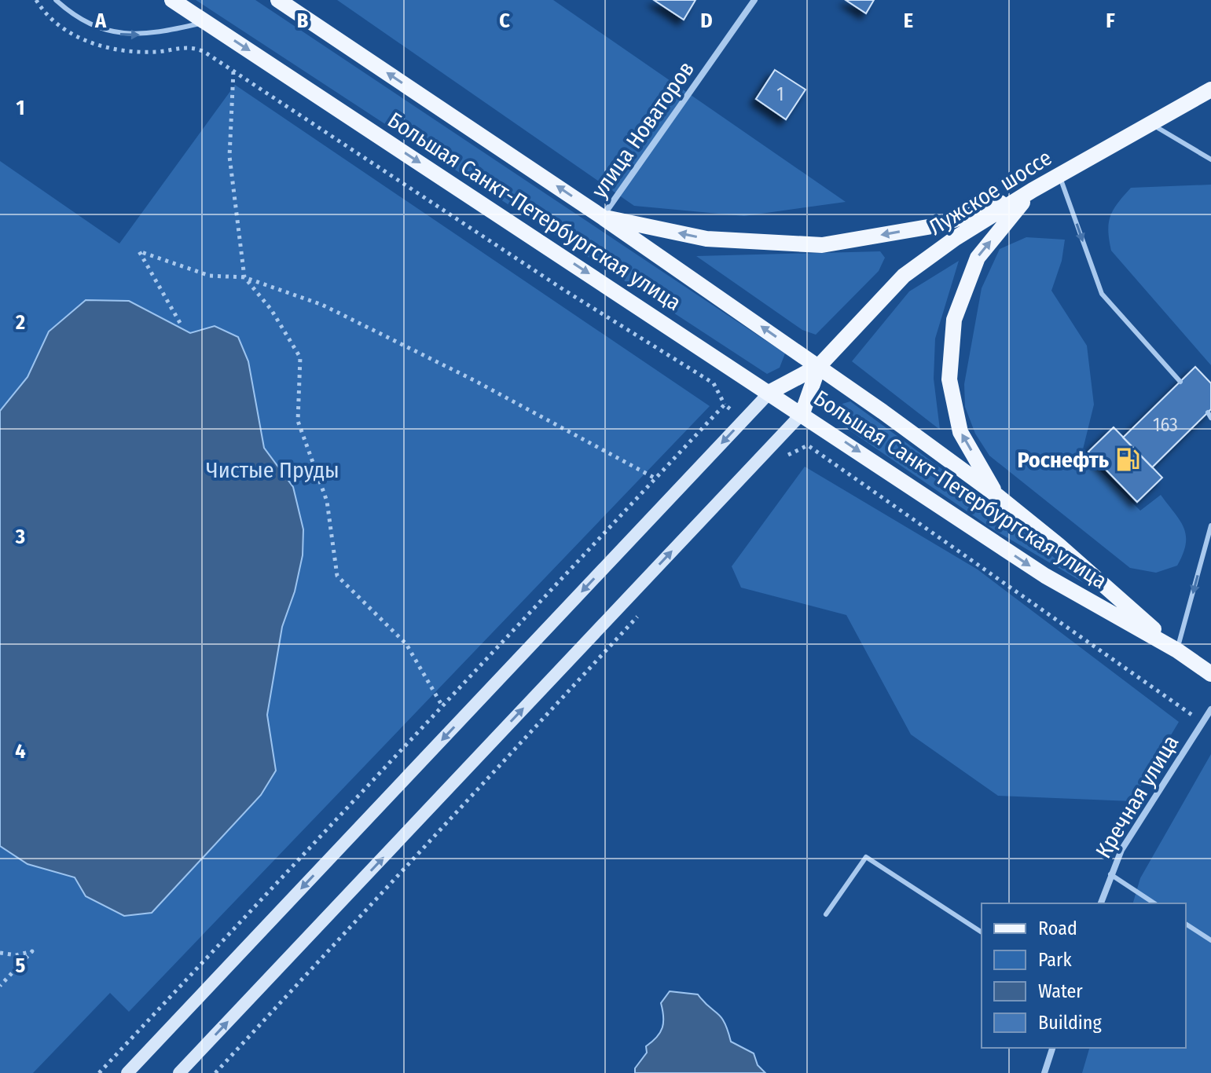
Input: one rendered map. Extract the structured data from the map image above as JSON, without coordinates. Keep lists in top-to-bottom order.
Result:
{
  "streets": {
    "main road": ["Лужское шоссе", "Большая Санкт-Петербургская улица"],
    "street": ["улица Новаторов", "Кречная улица"]
  },
  "crossings": [
    ["улица Новаторов", "Большая Санкт-Петербургская улица"],
    ["Лужское шоссе", "Большая Санкт-Петербургская улица"]
  ],
  "parks": ["Чистые Пруды"],
  "places": {
    "fuel station": ["Роснефть"]
  },
  "house_numbers": ["1", "163"],
  "legend": [
    "Road",
    "Park",
    "Water",
    "Building"
  ],
  "grid": {
    "columns": [
      "A",
      "B",
      "C",
      "D",
      "E",
      "F"
    ],
    "rows": [
      "1",
      "2",
      "3",
      "4",
      "5"
    ]
  }
}
